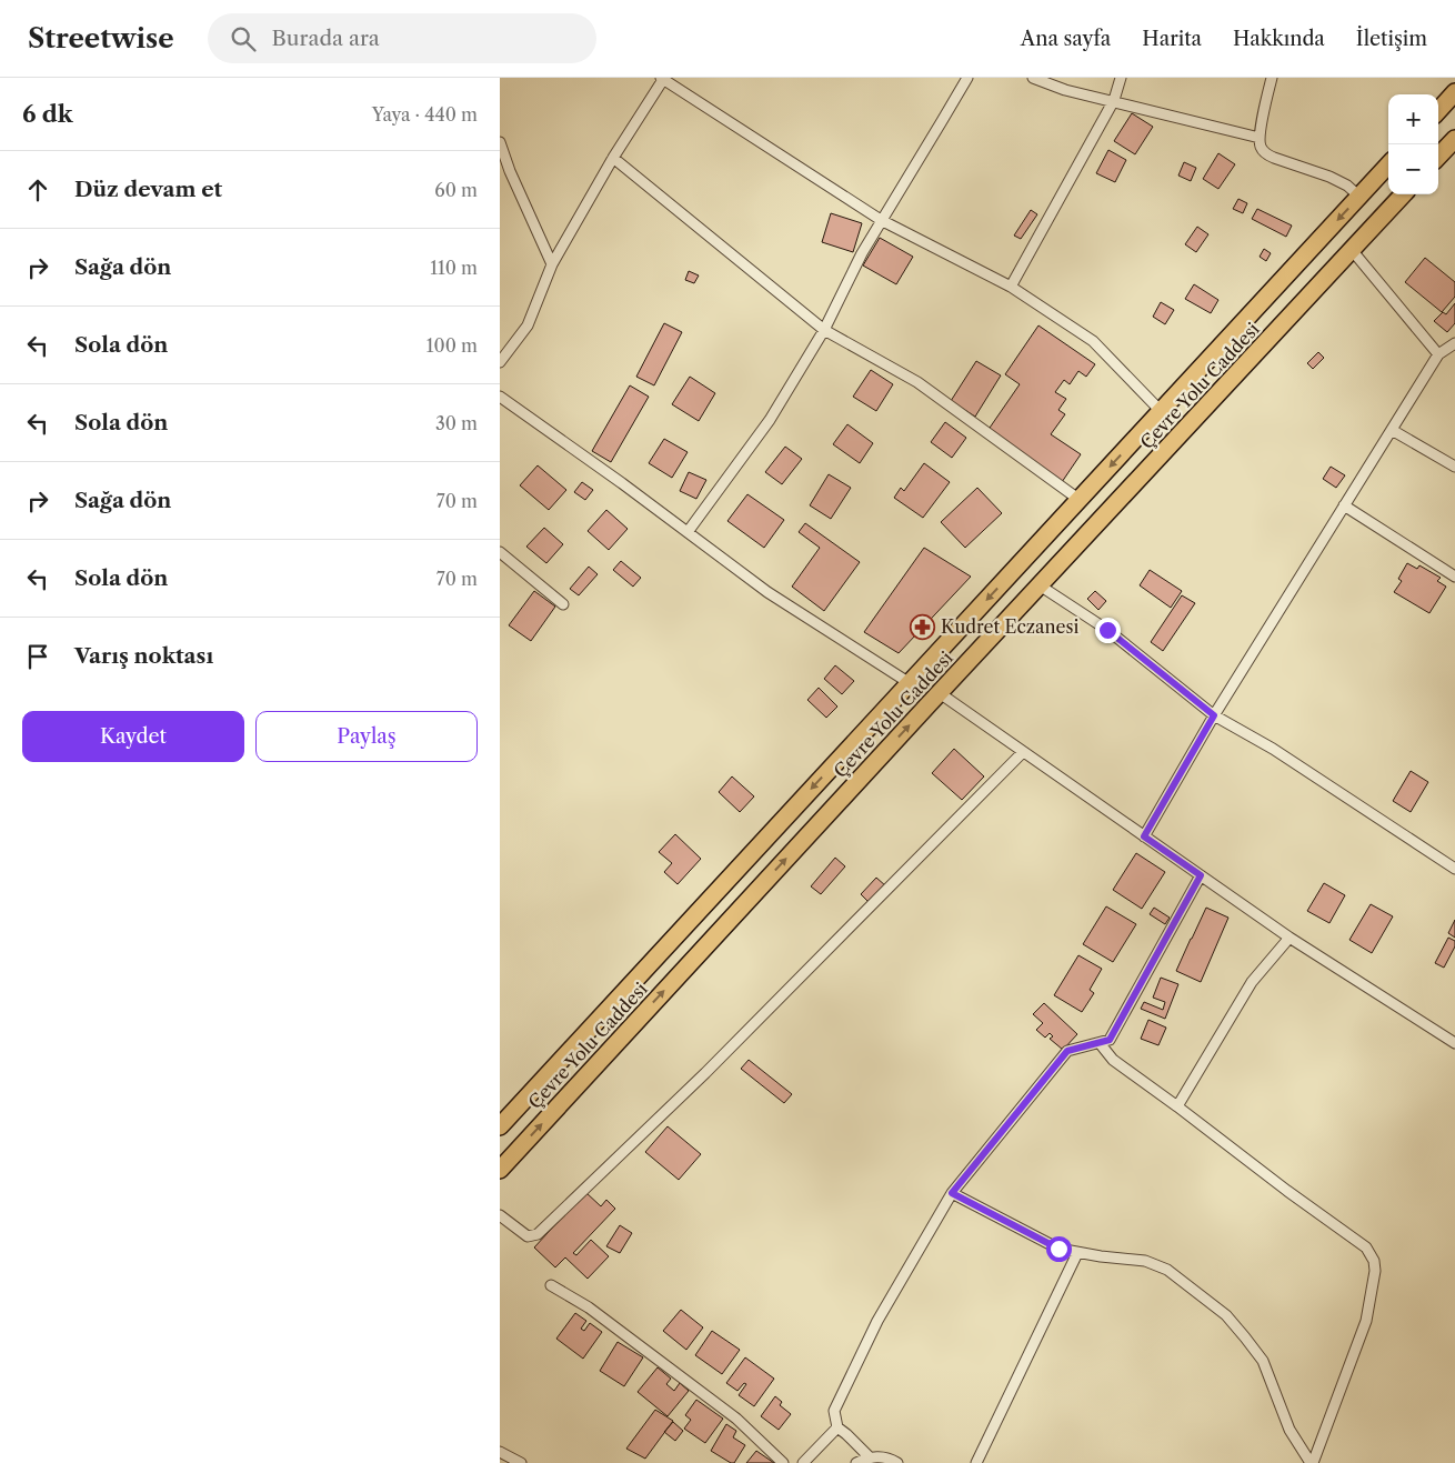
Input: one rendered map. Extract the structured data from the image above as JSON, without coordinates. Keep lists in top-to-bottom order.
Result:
{
  "streets": {
    "highway": ["Çevre Yolu Caddesi"]
  },
  "places": {
    "pharmacy": ["Kudret Eczanesi"]
  },
  "page": {
    "header": "Streetwise",
    "search": "Burada ara",
    "nav": [
      "Ana sayfa",
      "Harita",
      "Hakkında",
      "İletişim"
    ],
    "heading": ["6 dk", "Yaya · 440 m"],
    "map_buttons": ["+", "−"],
    "list": [
      ["Düz devam et", "60 m"],
      ["Sağa dön", "110 m"],
      ["Sola dön", "100 m"],
      ["Sola dön", "30 m"],
      ["Sağa dön", "70 m"],
      ["Sola dön", "70 m"],
      "Varış noktası"
    ],
    "buttons": ["Kaydet", "Paylaş"]
  }
}
